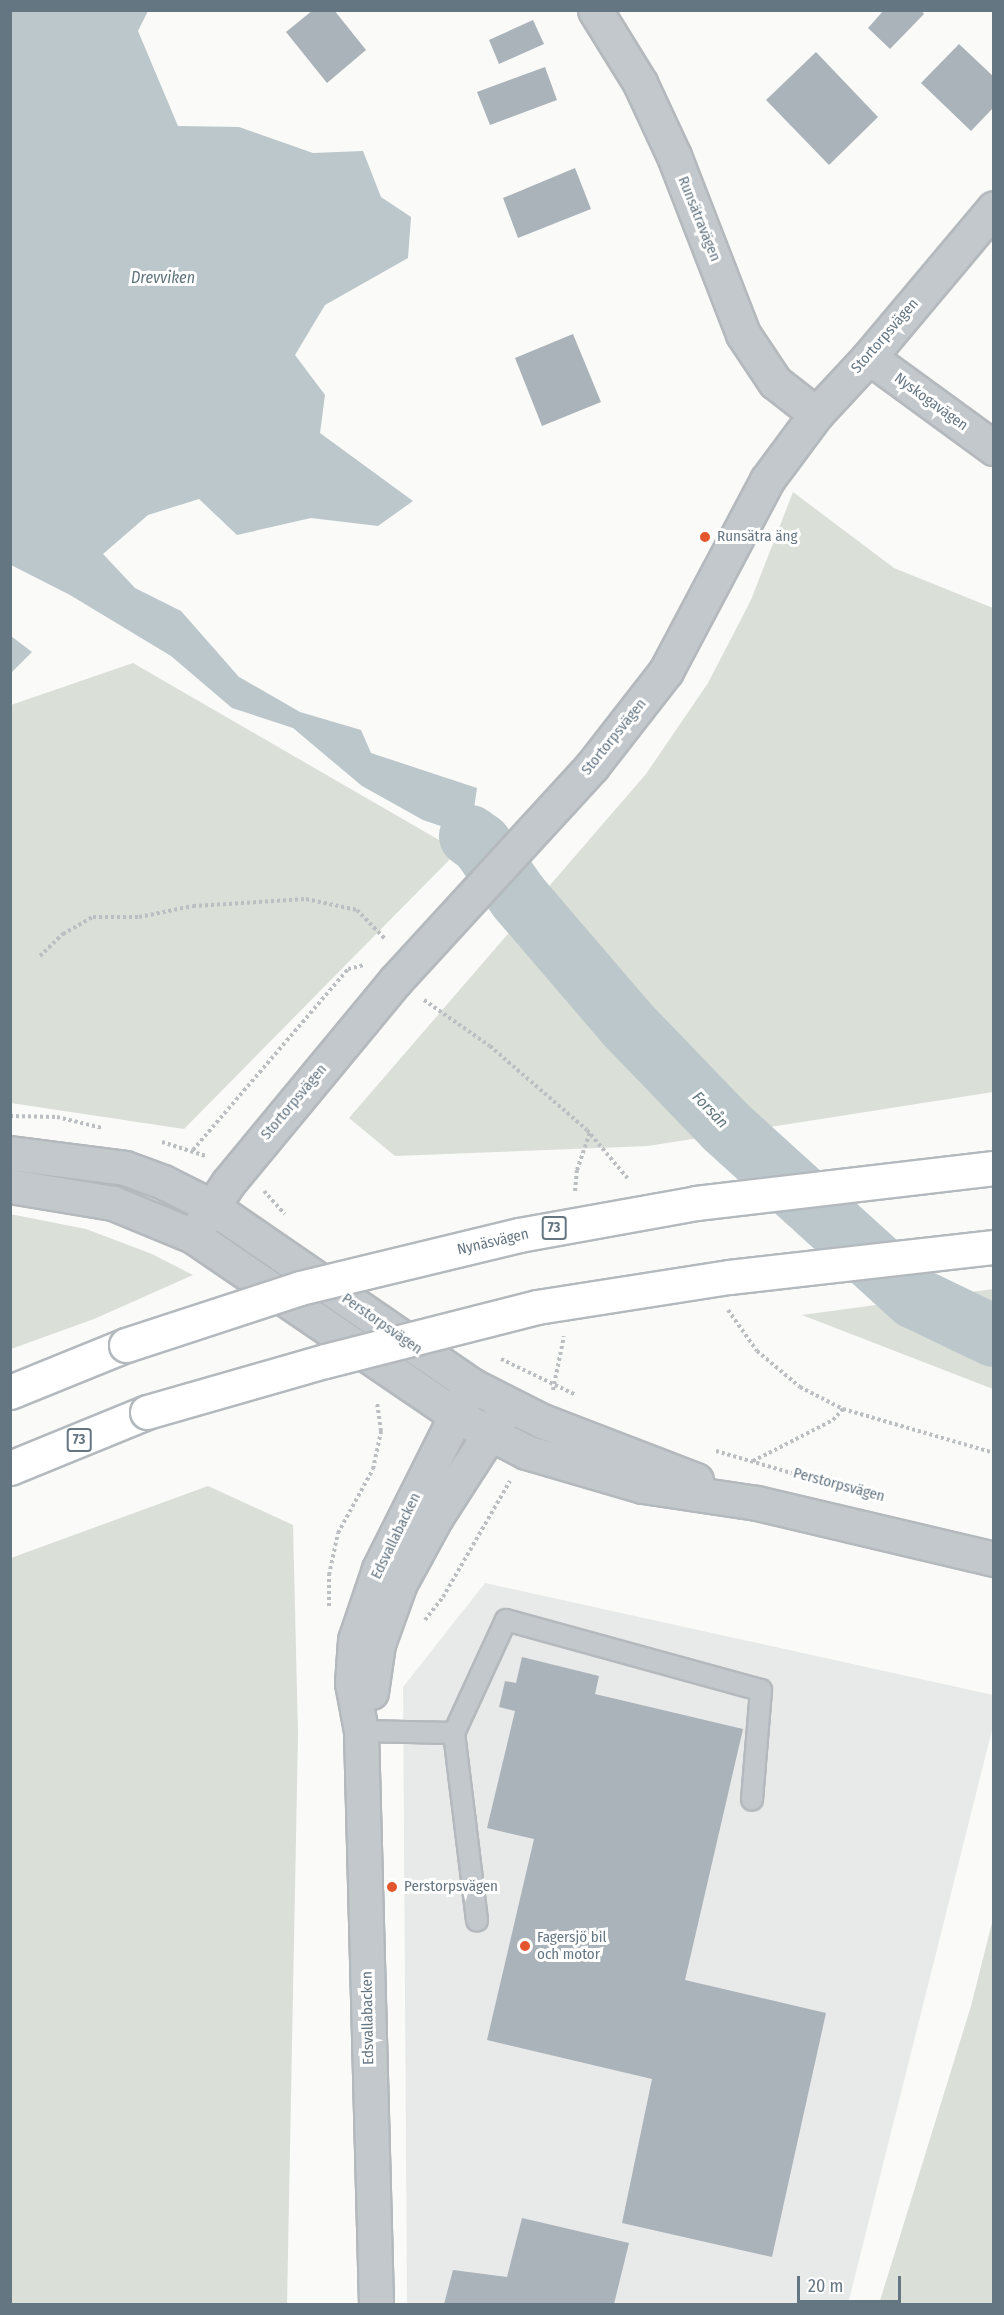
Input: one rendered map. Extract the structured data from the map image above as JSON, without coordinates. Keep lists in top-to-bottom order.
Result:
{
  "streets": {
    "highway": ["73", "Nynäsvägen"],
    "street": [
      "Runsätravägen",
      "Stortorpsvägen",
      "Nyskogavägen",
      "Perstorpsvägen",
      "Edsvallabacken"
    ]
  },
  "crossings": [
    ["Runsätravägen", "Stortorpsvägen"],
    ["Stortorpsvägen", "Nyskogavägen"],
    ["Stortorpsvägen", "Perstorpsvägen"],
    ["Perstorpsvägen", "Edsvallabacken"]
  ],
  "water": ["Drevviken", "Forsån"],
  "places": ["Runsätra äng", "Perstorpsvägen", "Fagersjö bil och motor"],
  "scale_bar": "20 m"
}
